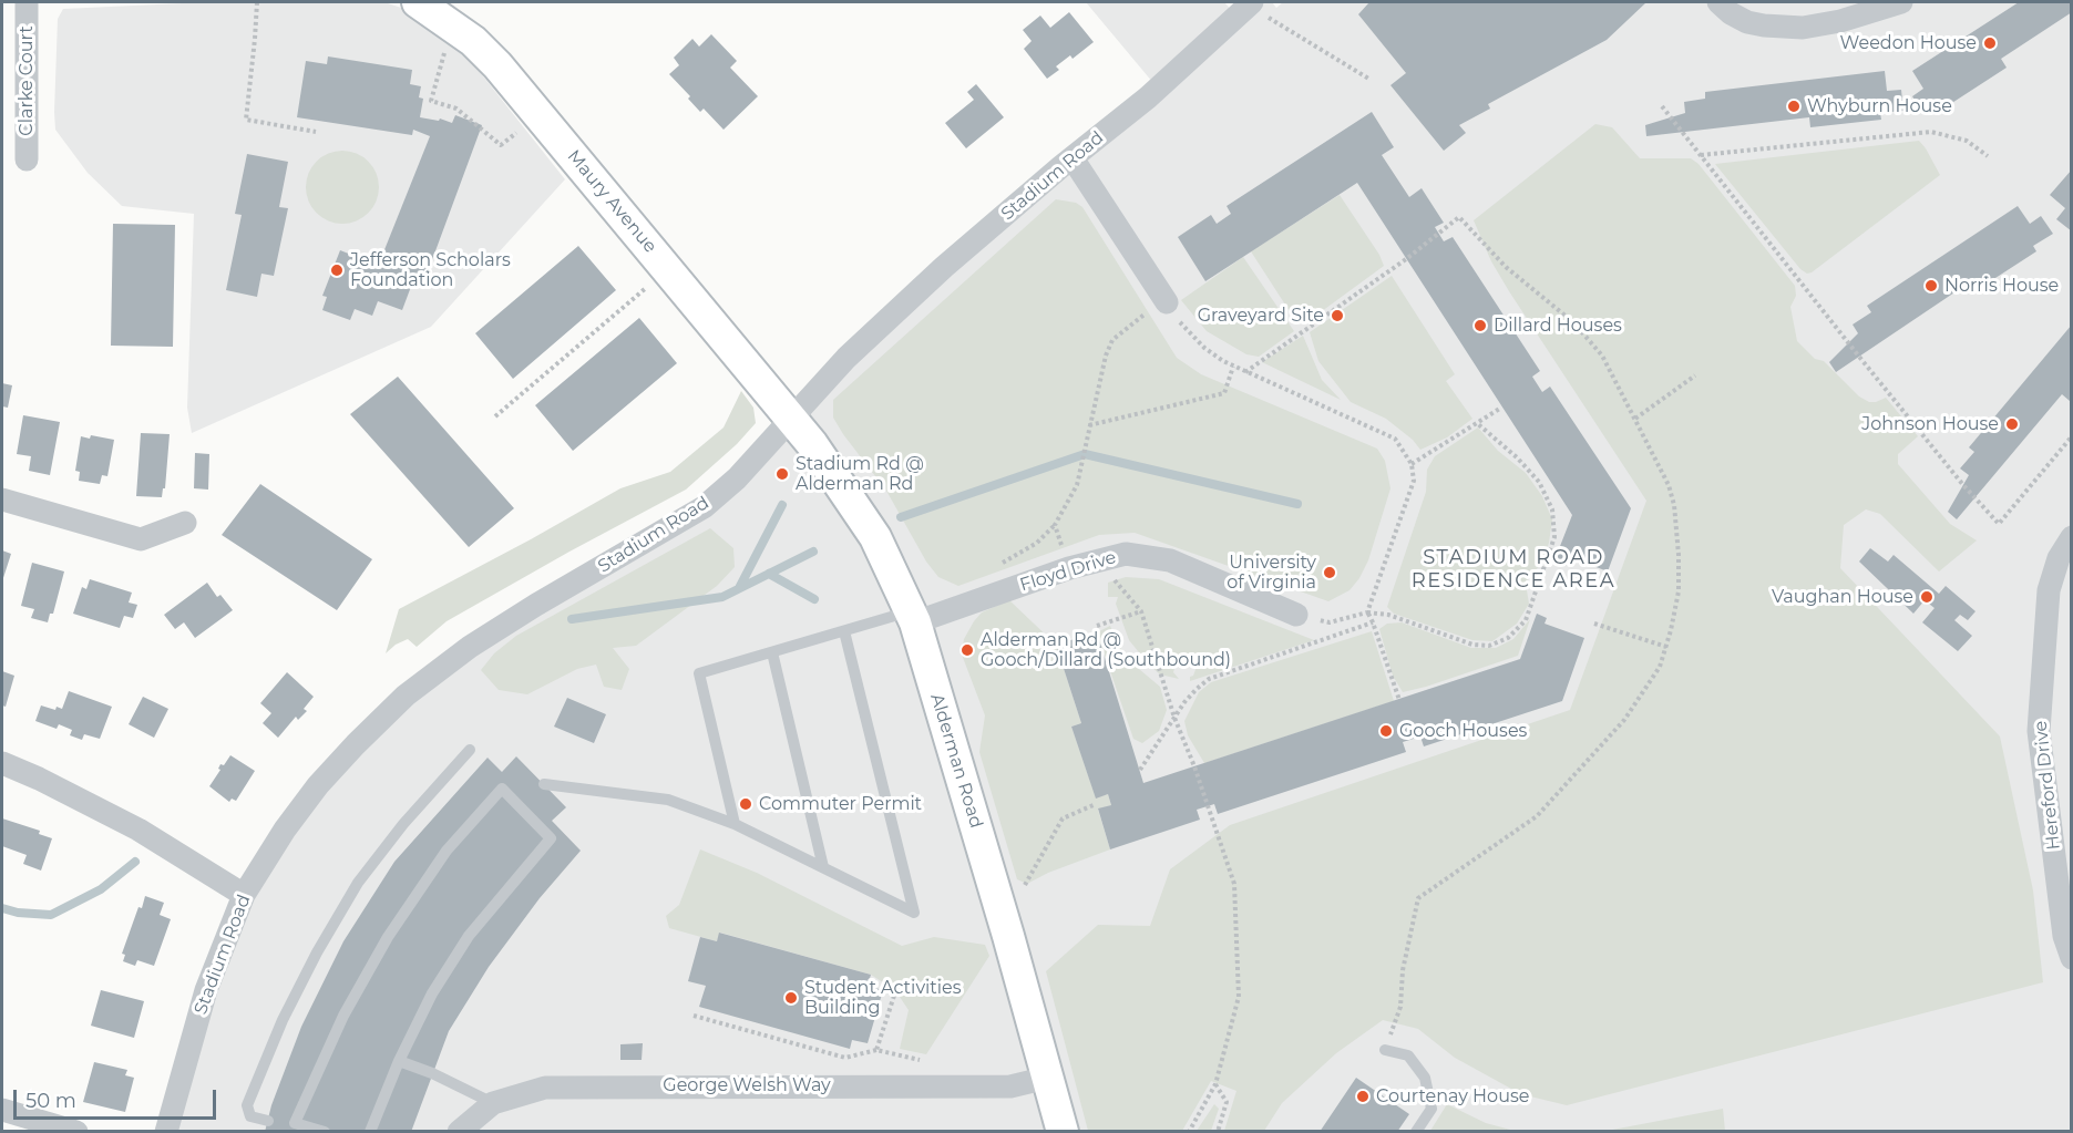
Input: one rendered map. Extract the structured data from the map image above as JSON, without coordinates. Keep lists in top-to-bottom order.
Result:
{
  "streets": {
    "main road": ["Maury Avenue", "Alderman Road"],
    "street": [
      "Clarke Court",
      "Stadium Road",
      "Floyd Drive",
      "Hereford Drive",
      "George Welsh Way"
    ]
  },
  "crossings": [
    ["Stadium Road", "Maury Avenue"],
    ["Stadium Road", "Alderman Road"],
    ["Maury Avenue", "Alderman Road"],
    ["Floyd Drive", "Alderman Road"],
    ["Alderman Road", "George Welsh Way"]
  ],
  "districts": ["STADIUM ROAD RESIDENCE AREA"],
  "places": [
    "Weedon House",
    "Whyburn House",
    "Jefferson Scholars Foundation",
    "Norris House",
    "Graveyard Site",
    "Dillard Houses",
    "Johnson House",
    "Stadium Rd @ Alderman Rd",
    "University of Virginia",
    "Vaughan House",
    "Alderman Rd @ Gooch/Dillard (Southbound)",
    "Gooch Houses",
    "Commuter Permit",
    "Student Activities Building",
    "Courtenay House"
  ],
  "scale_bar": "50 m"
}
